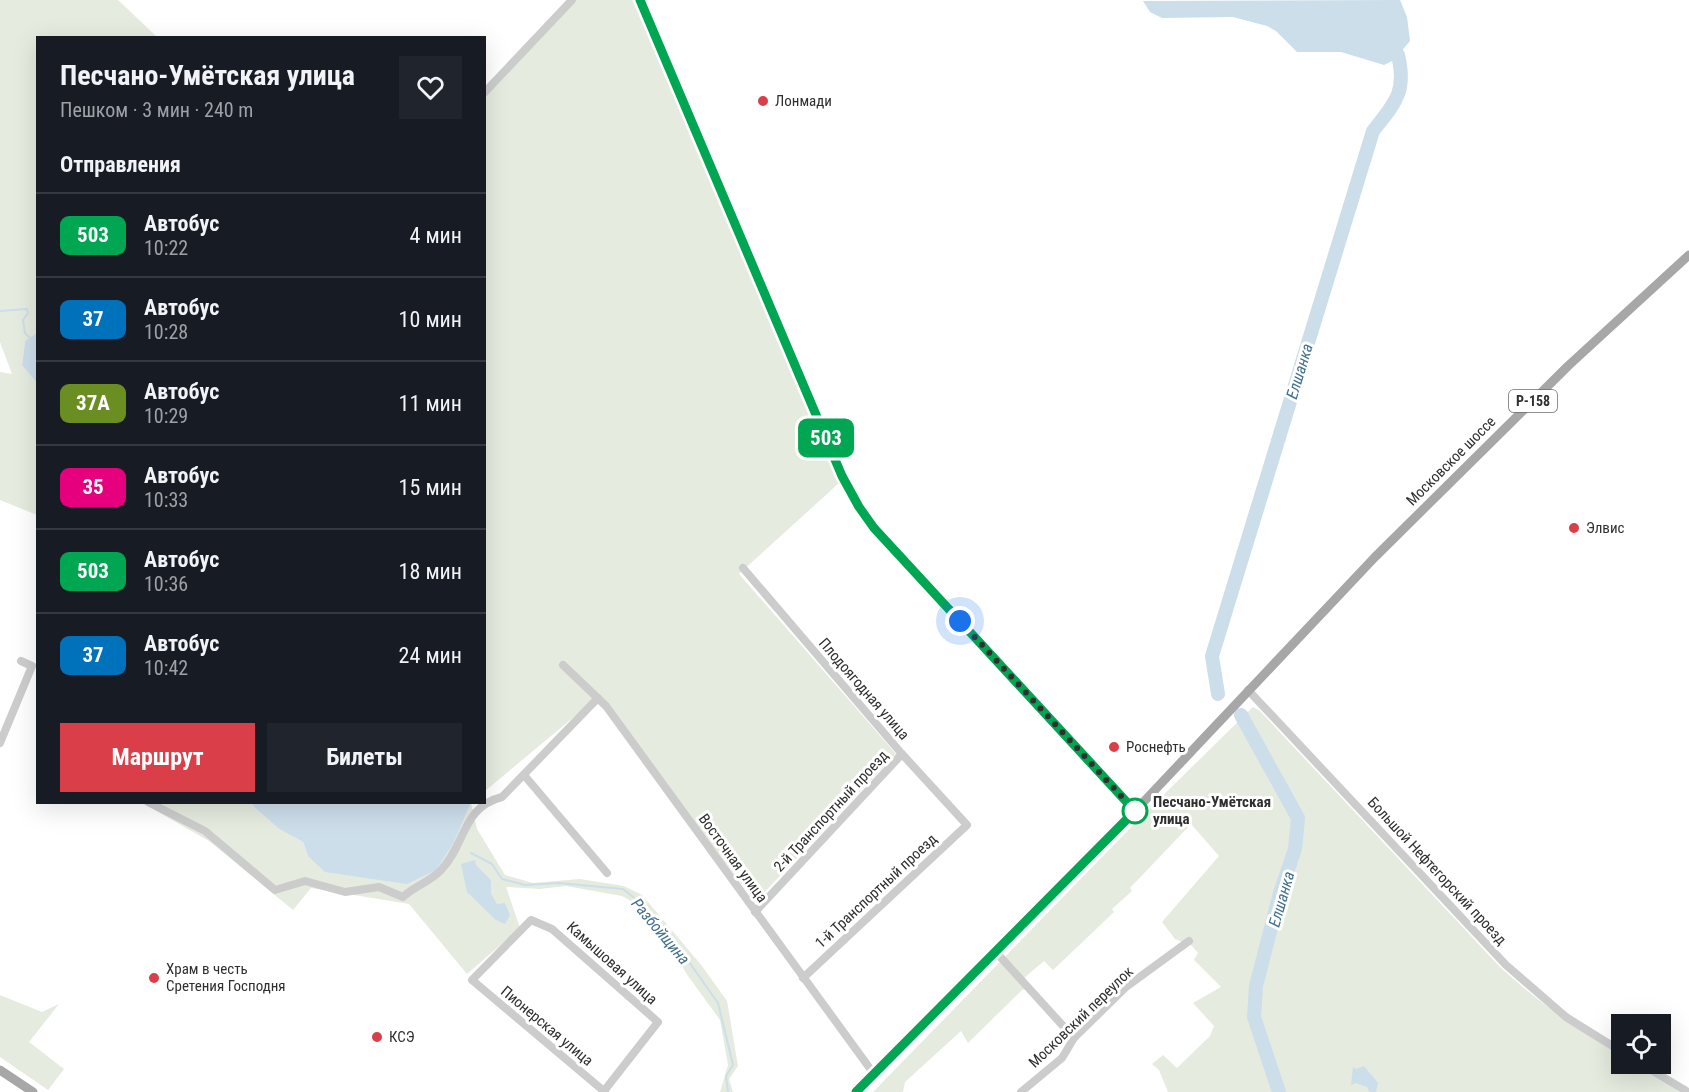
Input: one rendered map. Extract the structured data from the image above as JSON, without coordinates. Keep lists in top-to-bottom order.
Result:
{
  "streets": {
    "main road": ["Р-158", "Московское шоссе"],
    "street": [
      "Плодоягодная улица",
      "2-й Транспортный проезд",
      "Восточная улица",
      "Большой Нефтегорский проезд",
      "1-й Транспортный проезд",
      "Камышовая улица",
      "Московский переулок",
      "Пионерская улица"
    ]
  },
  "crossings": [
    ["Р-158", "Московское шоссе"],
    ["Р-158", "Восточная улица"],
    ["Р-158", "Большой Нефтегорский проезд"],
    ["Московское шоссе", "Большой Нефтегорский проезд"],
    ["Плодоягодная улица", "2-й Транспортный проезд"],
    ["Плодоягодная улица", "1-й Транспортный проезд"],
    ["2-й Транспортный проезд", "Восточная улица"],
    ["Восточная улица", "1-й Транспортный проезд"],
    ["Камышовая улица", "Пионерская улица"]
  ],
  "water": ["Елшанка", "Разбойщина"],
  "places": [
    "Лонмади",
    "Элвис",
    "Роснефть",
    "Песчано-Умётская улица",
    "Храм в честь Сретения Господня",
    "КСЭ"
  ],
  "lines": ["bus line 503"],
  "page": {
    "on_map": "503",
    "heading": [
      ["Песчано-Умётская улица", "Пешком · 3 мин · 240 m"],
      "Отправления"
    ],
    "list": [
      {
        "mark": "503",
        "name": "Автобус",
        "note": "10:22",
        "value": "4 мин"
      },
      {
        "mark": "37",
        "name": "Автобус",
        "note": "10:28",
        "value": "10 мин"
      },
      {
        "mark": "37А",
        "name": "Автобус",
        "note": "10:29",
        "value": "11 мин"
      },
      {
        "mark": "35",
        "name": "Автобус",
        "note": "10:33",
        "value": "15 мин"
      },
      {
        "mark": "503",
        "name": "Автобус",
        "note": "10:36",
        "value": "18 мин"
      },
      {
        "mark": "37",
        "name": "Автобус",
        "note": "10:42",
        "value": "24 мин"
      }
    ],
    "buttons": ["Маршрут", "Билеты"]
  }
}
